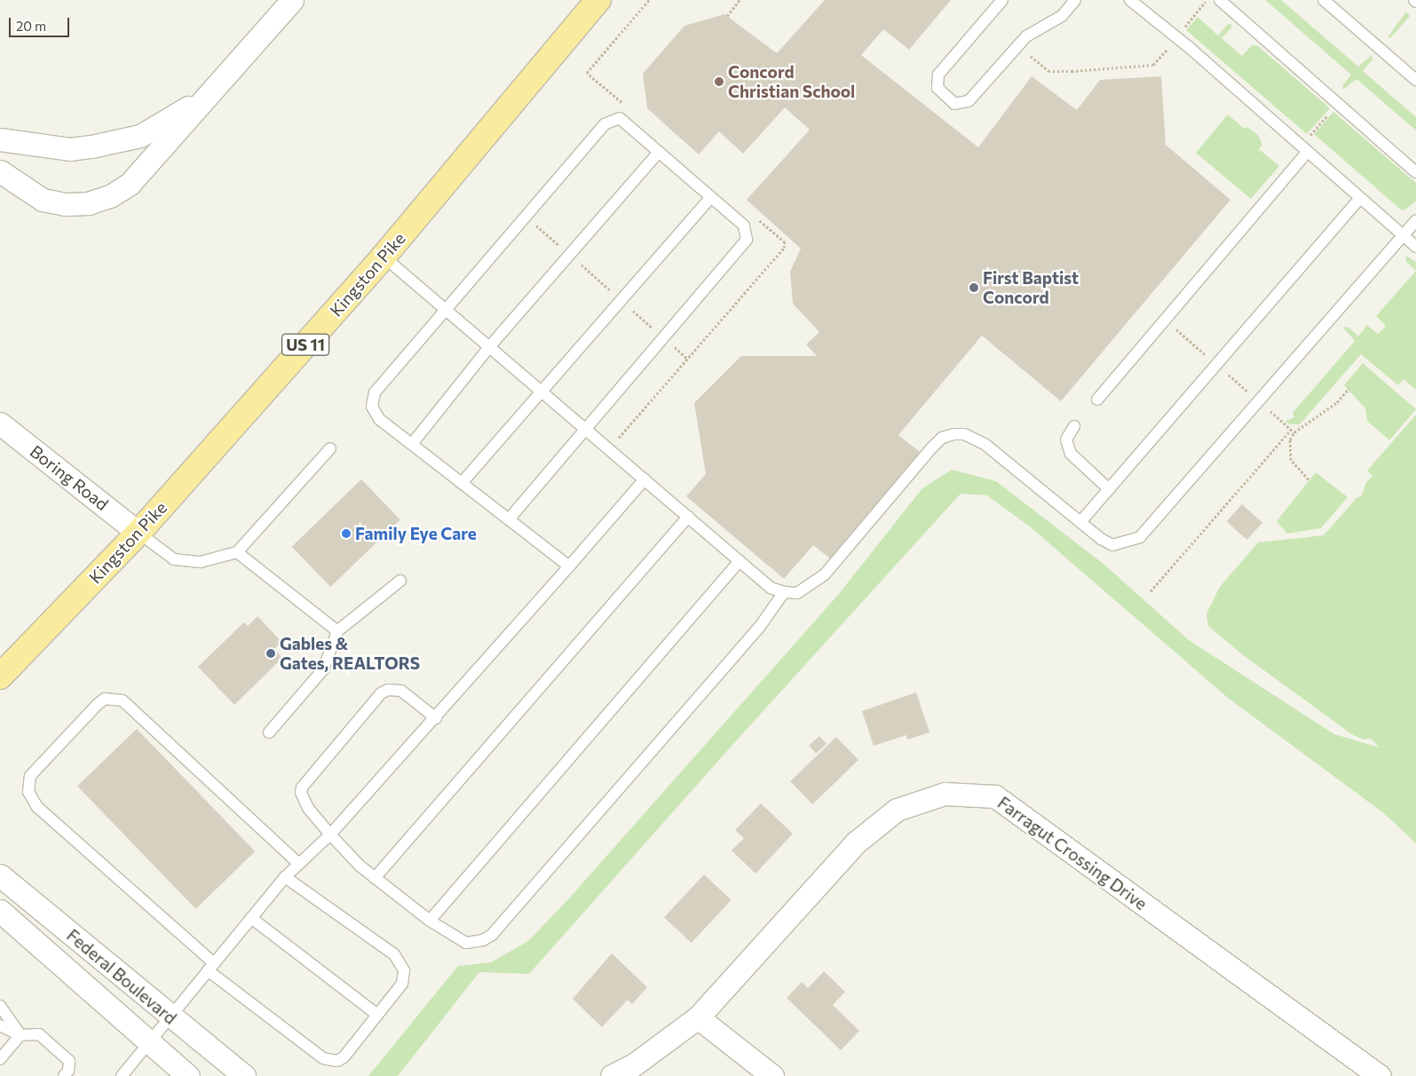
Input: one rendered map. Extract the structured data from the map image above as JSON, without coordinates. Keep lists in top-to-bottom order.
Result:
{
  "streets": {
    "main road": ["Kingston Pike", "US 11"],
    "street": ["Boring Road", "Farragut Crossing Drive", "Federal Boulevard"]
  },
  "crossings": [
    ["Kingston Pike", "Boring Road"]
  ],
  "places": [
    "Concord Christian School",
    "First Baptist Concord",
    "Family Eye Care",
    "Gables & Gates, REALTORS"
  ],
  "scale_bar": "20 m"
}
